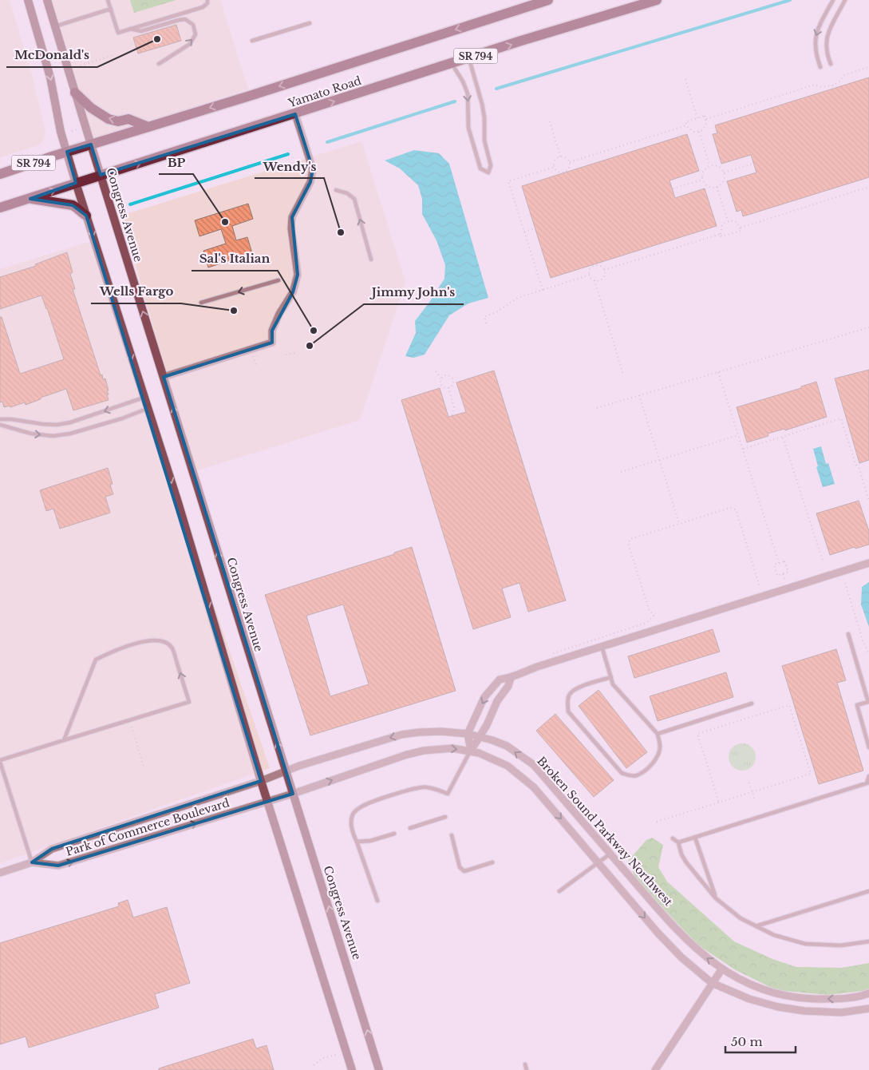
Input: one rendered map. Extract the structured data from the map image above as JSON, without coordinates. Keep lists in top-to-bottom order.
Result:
{
  "streets": {
    "main road": ["SR 794", "Yamato Road", "Congress Avenue"],
    "street": ["Park of Commerce Boulevard", "Broken Sound Parkway Northwest"]
  },
  "crossings": [
    ["Yamato Road", "Congress Avenue"],
    ["Congress Avenue", "Park of Commerce Boulevard"],
    ["Congress Avenue", "Broken Sound Parkway Northwest"],
    ["Park of Commerce Boulevard", "Broken Sound Parkway Northwest"]
  ],
  "places": [
    "McDonald's",
    "BP",
    "Wendy's",
    "Wells Fargo",
    "Sal's Italian",
    "Jimmy John's"
  ],
  "scale_bar": "50 m"
}
